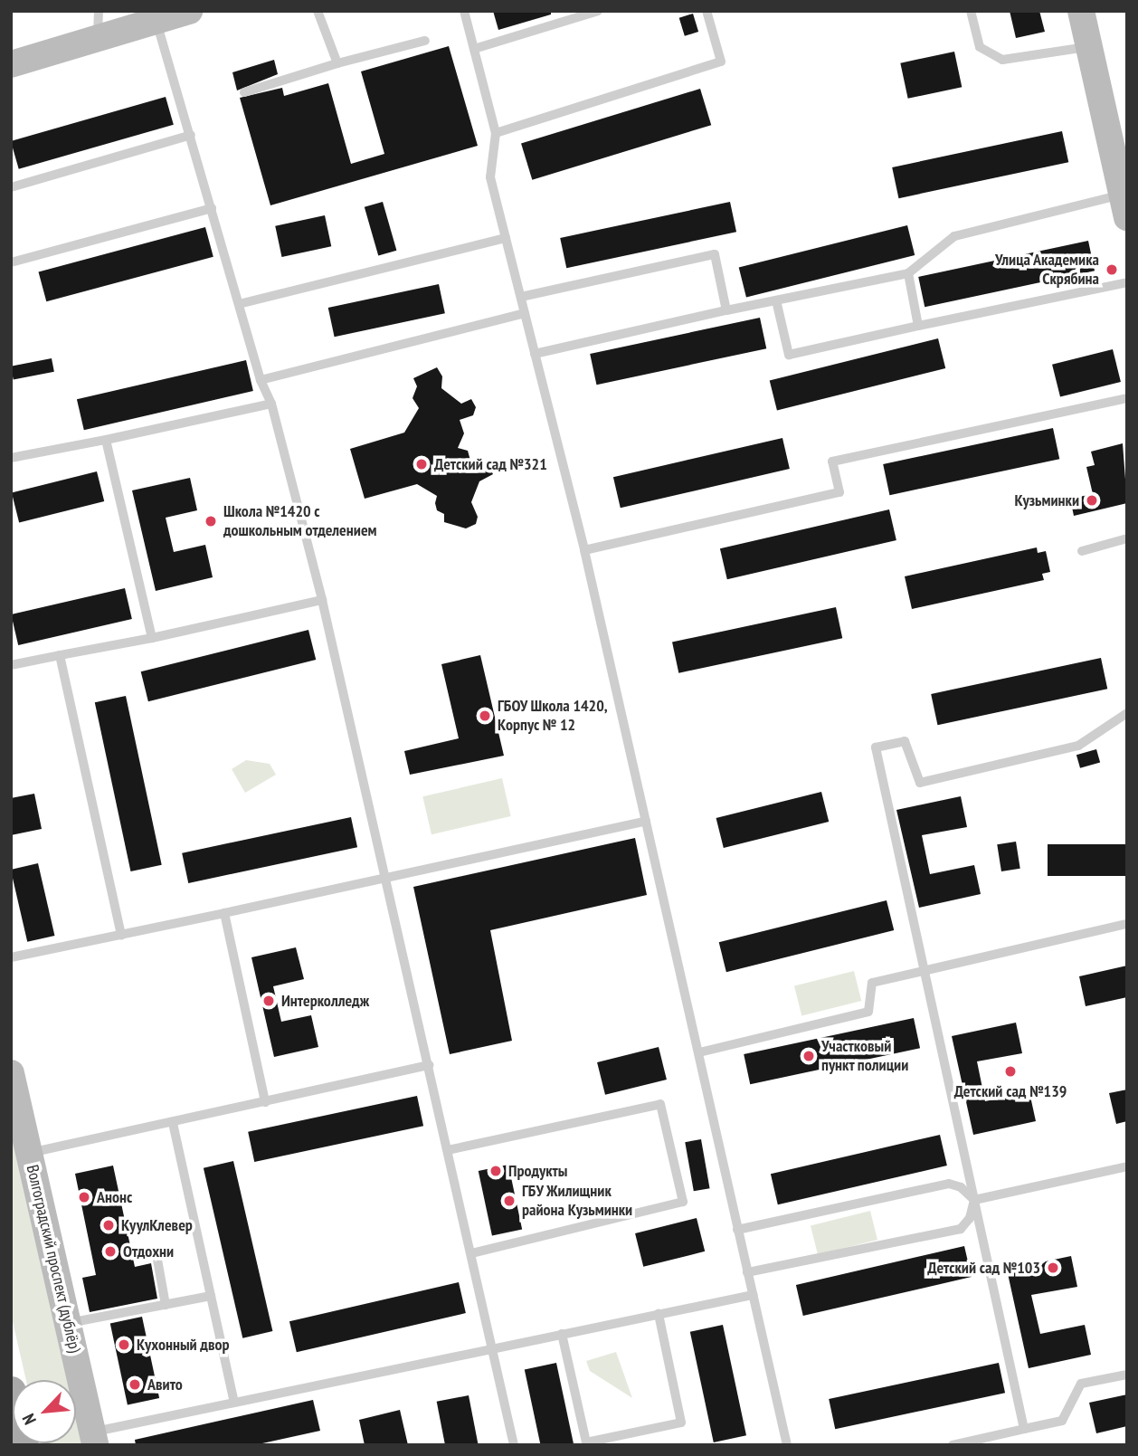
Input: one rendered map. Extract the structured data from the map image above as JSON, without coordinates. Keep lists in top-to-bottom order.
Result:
{
  "streets": {
    "main road": ["Волгоградский проспект (дублёр)"]
  },
  "places": [
    "Улица Академика Скрябина",
    "Детский сад №321",
    "Кузьминки",
    "Школа №1420 с дошкольным отделением",
    "ГБОУ Школа 1420, Корпус № 12",
    "Интерколледж",
    "Участковый пункт полиции",
    "Детский сад №139",
    "Продукты",
    "Анонс",
    "ГБУ Жилищник района Кузьминки",
    "КуулКлевер",
    "Отдохни",
    "Детский сад №103",
    "Кухонный двор",
    "Авито"
  ],
  "north": "bottom left"
}
